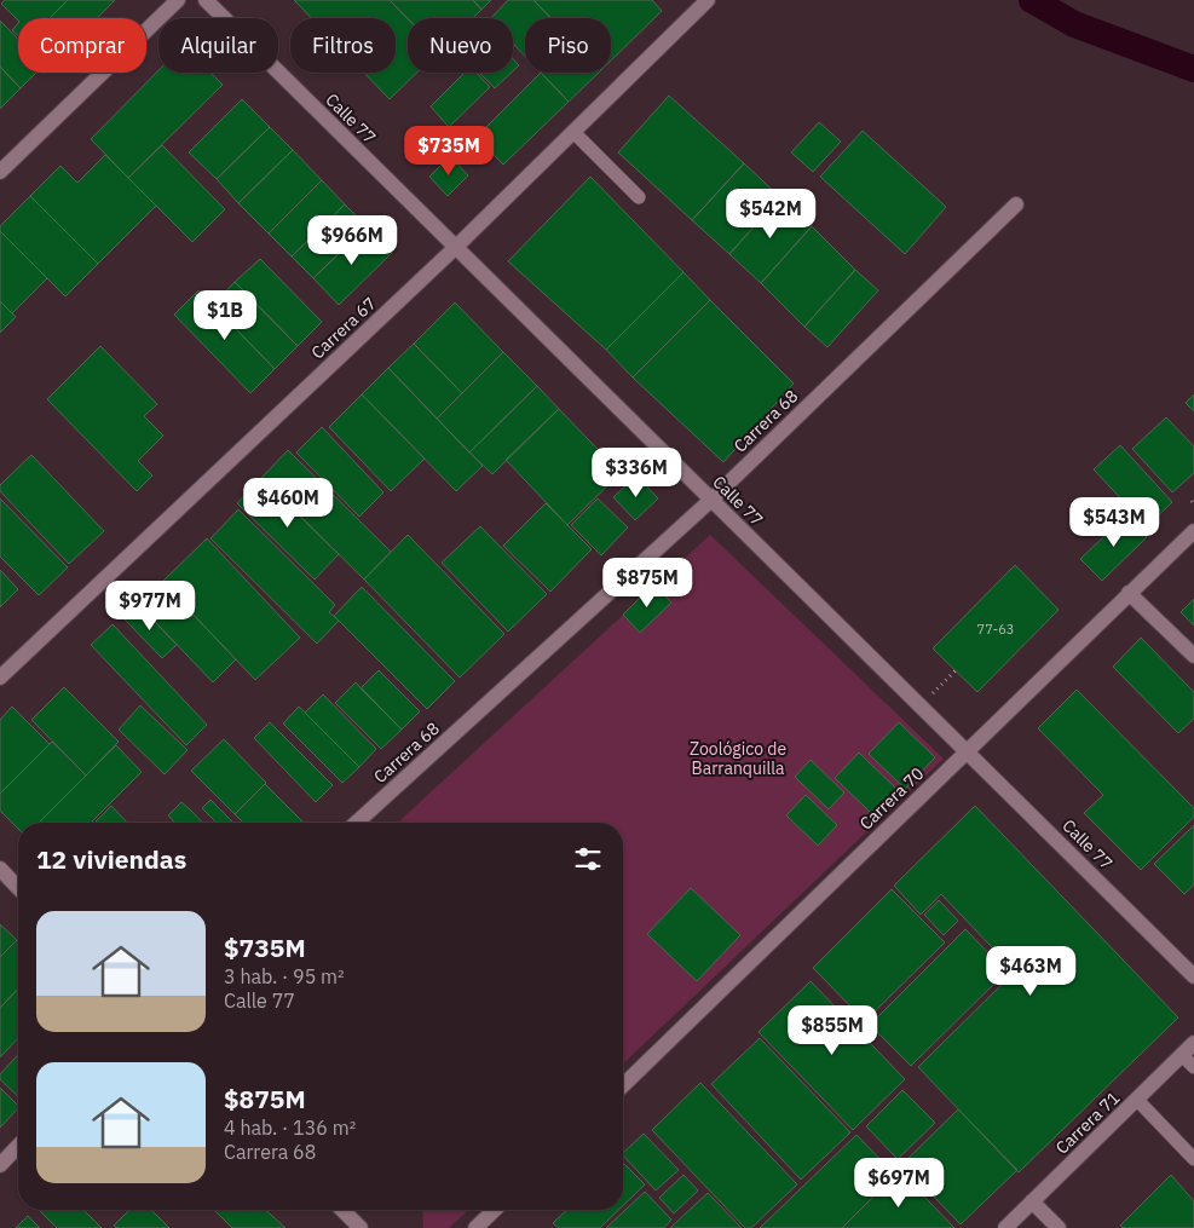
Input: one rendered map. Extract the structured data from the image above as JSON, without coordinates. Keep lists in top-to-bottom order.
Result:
{
  "streets": {
    "street": [
      "Calle 77",
      "Carrera 67",
      "Carrera 68",
      "Carrera 70",
      "Carrera 71"
    ]
  },
  "crossings": [
    ["Calle 77", "Carrera 67"],
    ["Calle 77", "Carrera 68"],
    ["Calle 77", "Carrera 70"]
  ],
  "parks": ["Zoológico de Barranquilla"],
  "house_numbers": ["77-63"],
  "page": {
    "chip": [
      "Comprar",
      "Alquilar",
      "Filtros",
      "Nuevo",
      "Piso"
    ],
    "price": [
      "$735M",
      "$542M",
      "$966M",
      "$1B",
      "$336M",
      "$460M",
      "$543M",
      "$875M",
      "$977M",
      "$463M",
      "$855M",
      "$697M"
    ],
    "heading": "12 viviendas",
    "list": [
      {
        "name": "$735M",
        "note": "3 hab. · 95 m² · Calle 77"
      },
      {
        "name": "$875M",
        "note": "4 hab. · 136 m² · Carrera 68"
      }
    ]
  }
}
